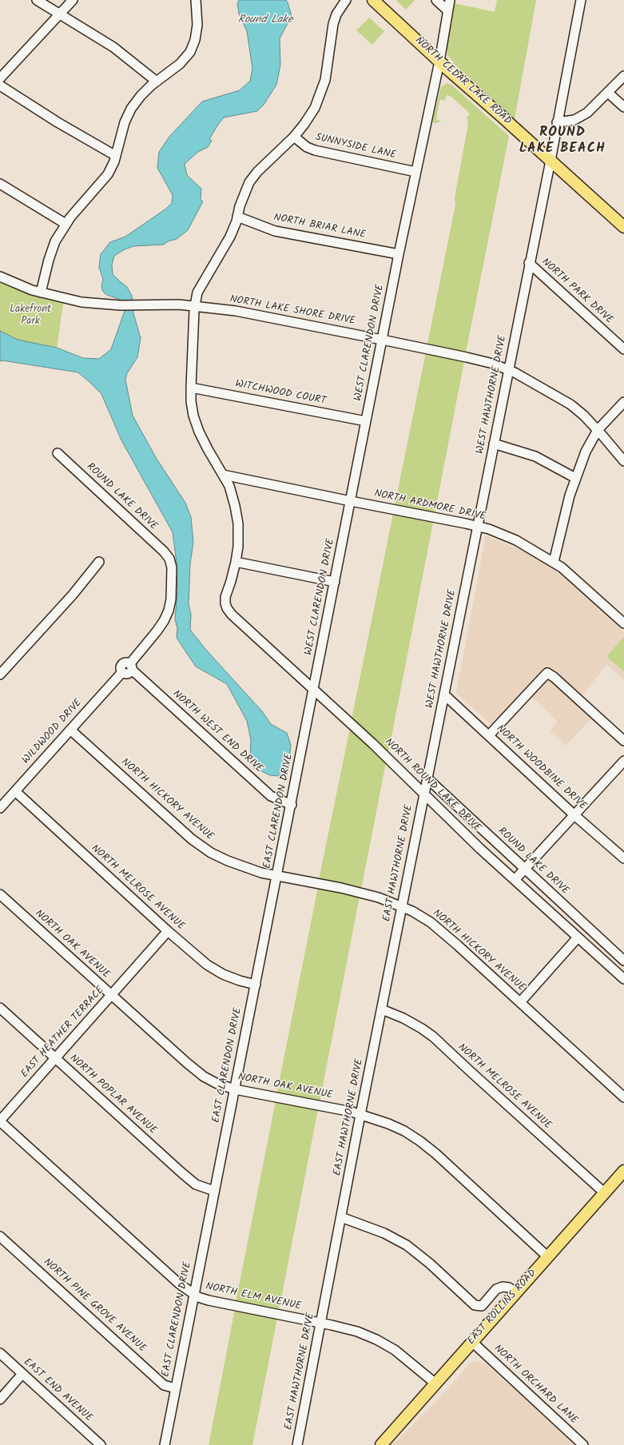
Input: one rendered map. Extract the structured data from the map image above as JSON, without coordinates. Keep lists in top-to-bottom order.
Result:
{
  "streets": {
    "main road": ["NORTH CEDAR LAKE ROAD", "EAST ROLLINS ROAD"],
    "street": [
      "SUNNYSIDE LANE",
      "NORTH BRIAR LANE",
      "NORTH PARK DRIVE",
      "NORTH LAKE SHORE DRIVE",
      "WEST CLARENDON DRIVE",
      "WITCHWOOD COURT",
      "WEST HAWTHORNE DRIVE",
      "ROUND LAKE DRIVE",
      "NORTH ARDMORE DRIVE",
      "WILDWOOD DRIVE",
      "NORTH WEST END DRIVE",
      "NORTH WOODBINE DRIVE",
      "NORTH ROUND LAKE DRIVE",
      "NORTH HICKORY AVENUE",
      "EAST CLARENDON DRIVE",
      "EAST HAWTHORNE DRIVE",
      "NORTH MELROSE AVENUE",
      "NORTH OAK AVENUE",
      "EAST HEATHER TERRACE",
      "NORTH POPLAR AVENUE",
      "NORTH ELM AVENUE",
      "NORTH PINE GROVE AVENUE",
      "NORTH ORCHARD LANE",
      "EAST END AVENUE"
    ]
  },
  "crossings": [
    ["NORTH CEDAR LAKE ROAD", "WEST CLARENDON DRIVE"],
    ["NORTH CEDAR LAKE ROAD", "WEST HAWTHORNE DRIVE"],
    ["SUNNYSIDE LANE", "WEST CLARENDON DRIVE"],
    ["NORTH BRIAR LANE", "WEST CLARENDON DRIVE"],
    ["NORTH PARK DRIVE", "WEST HAWTHORNE DRIVE"],
    ["NORTH LAKE SHORE DRIVE", "WEST CLARENDON DRIVE"],
    ["NORTH LAKE SHORE DRIVE", "WEST HAWTHORNE DRIVE"],
    ["WEST CLARENDON DRIVE", "WITCHWOOD COURT"],
    ["WEST CLARENDON DRIVE", "NORTH ARDMORE DRIVE"],
    ["WEST CLARENDON DRIVE", "NORTH ROUND LAKE DRIVE"],
    ["WEST CLARENDON DRIVE", "EAST CLARENDON DRIVE"],
    ["WEST HAWTHORNE DRIVE", "ROUND LAKE DRIVE"],
    ["WEST HAWTHORNE DRIVE", "NORTH ARDMORE DRIVE"],
    ["WEST HAWTHORNE DRIVE", "NORTH WOODBINE DRIVE"],
    ["WEST HAWTHORNE DRIVE", "NORTH ROUND LAKE DRIVE"],
    ["WEST HAWTHORNE DRIVE", "EAST HAWTHORNE DRIVE"],
    ["ROUND LAKE DRIVE", "WILDWOOD DRIVE"],
    ["WILDWOOD DRIVE", "NORTH WEST END DRIVE"],
    ["WILDWOOD DRIVE", "NORTH HICKORY AVENUE"],
    ["WILDWOOD DRIVE", "NORTH MELROSE AVENUE"],
    ["NORTH WEST END DRIVE", "EAST CLARENDON DRIVE"],
    ["NORTH ROUND LAKE DRIVE", "EAST CLARENDON DRIVE"],
    ["NORTH ROUND LAKE DRIVE", "EAST HAWTHORNE DRIVE"],
    ["NORTH HICKORY AVENUE", "EAST CLARENDON DRIVE"],
    ["NORTH HICKORY AVENUE", "EAST HAWTHORNE DRIVE"],
    ["EAST CLARENDON DRIVE", "NORTH MELROSE AVENUE"],
    ["EAST CLARENDON DRIVE", "NORTH OAK AVENUE"],
    ["EAST CLARENDON DRIVE", "NORTH POPLAR AVENUE"],
    ["EAST CLARENDON DRIVE", "NORTH ELM AVENUE"],
    ["EAST CLARENDON DRIVE", "NORTH PINE GROVE AVENUE"],
    ["EAST HAWTHORNE DRIVE", "NORTH MELROSE AVENUE"],
    ["EAST HAWTHORNE DRIVE", "NORTH OAK AVENUE"],
    ["EAST HAWTHORNE DRIVE", "NORTH ELM AVENUE"],
    ["NORTH MELROSE AVENUE", "EAST HEATHER TERRACE"],
    ["NORTH MELROSE AVENUE", "EAST ROLLINS ROAD"],
    ["NORTH OAK AVENUE", "EAST HEATHER TERRACE"],
    ["NORTH OAK AVENUE", "EAST ROLLINS ROAD"],
    ["EAST HEATHER TERRACE", "NORTH POPLAR AVENUE"],
    ["EAST HEATHER TERRACE", "NORTH ELM AVENUE"],
    ["NORTH ELM AVENUE", "EAST ROLLINS ROAD"],
    ["EAST ROLLINS ROAD", "NORTH ORCHARD LANE"]
  ],
  "districts": ["ROUND LAKE BEACH"],
  "water": ["Round Lake"],
  "parks": ["Lakefront Park"]
}
